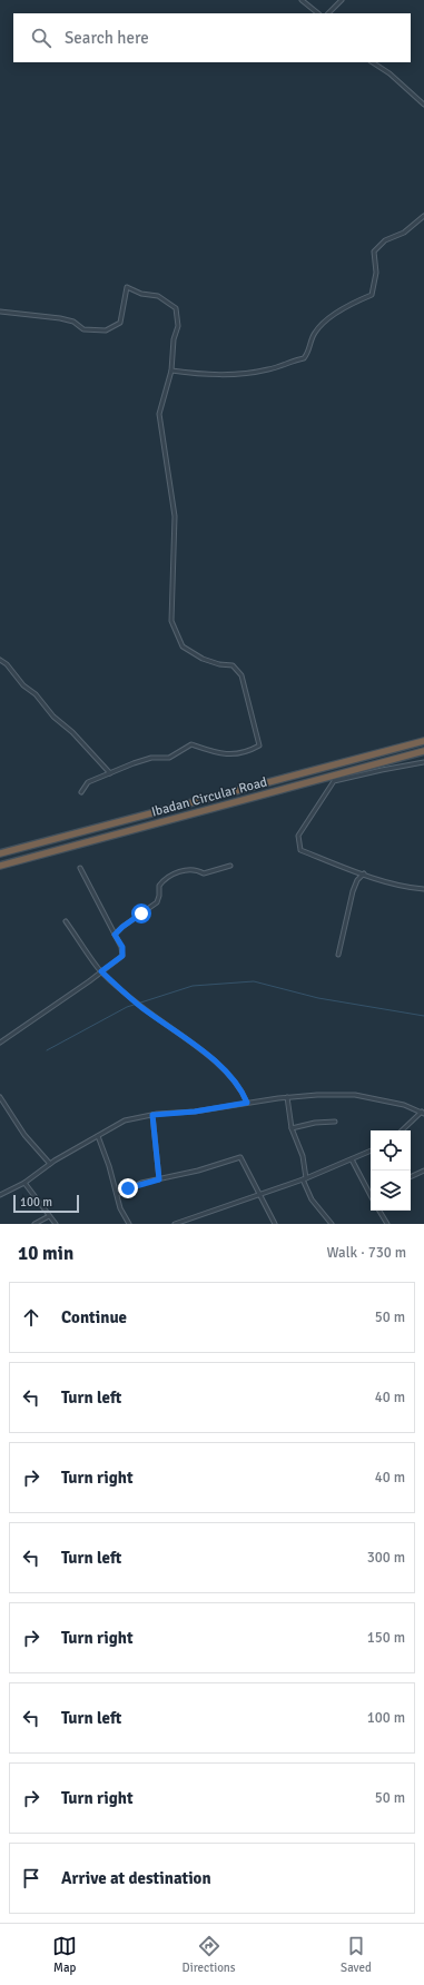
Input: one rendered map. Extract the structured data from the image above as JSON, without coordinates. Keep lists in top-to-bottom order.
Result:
{
  "streets": {
    "highway": ["Ibadan Circular Road"]
  },
  "scale_bar": "100 m",
  "page": {
    "search": "Search here",
    "scale": "100 m",
    "heading": ["10 min", "Walk · 730 m"],
    "list": [
      ["Continue", "50 m"],
      ["Turn left", "40 m"],
      ["Turn right", "40 m"],
      ["Turn left", "300 m"],
      ["Turn right", "150 m"],
      ["Turn left", "100 m"],
      ["Turn right", "50 m"],
      "Arrive at destination"
    ],
    "nav": ["Map", "Directions", "Saved"]
  }
}
